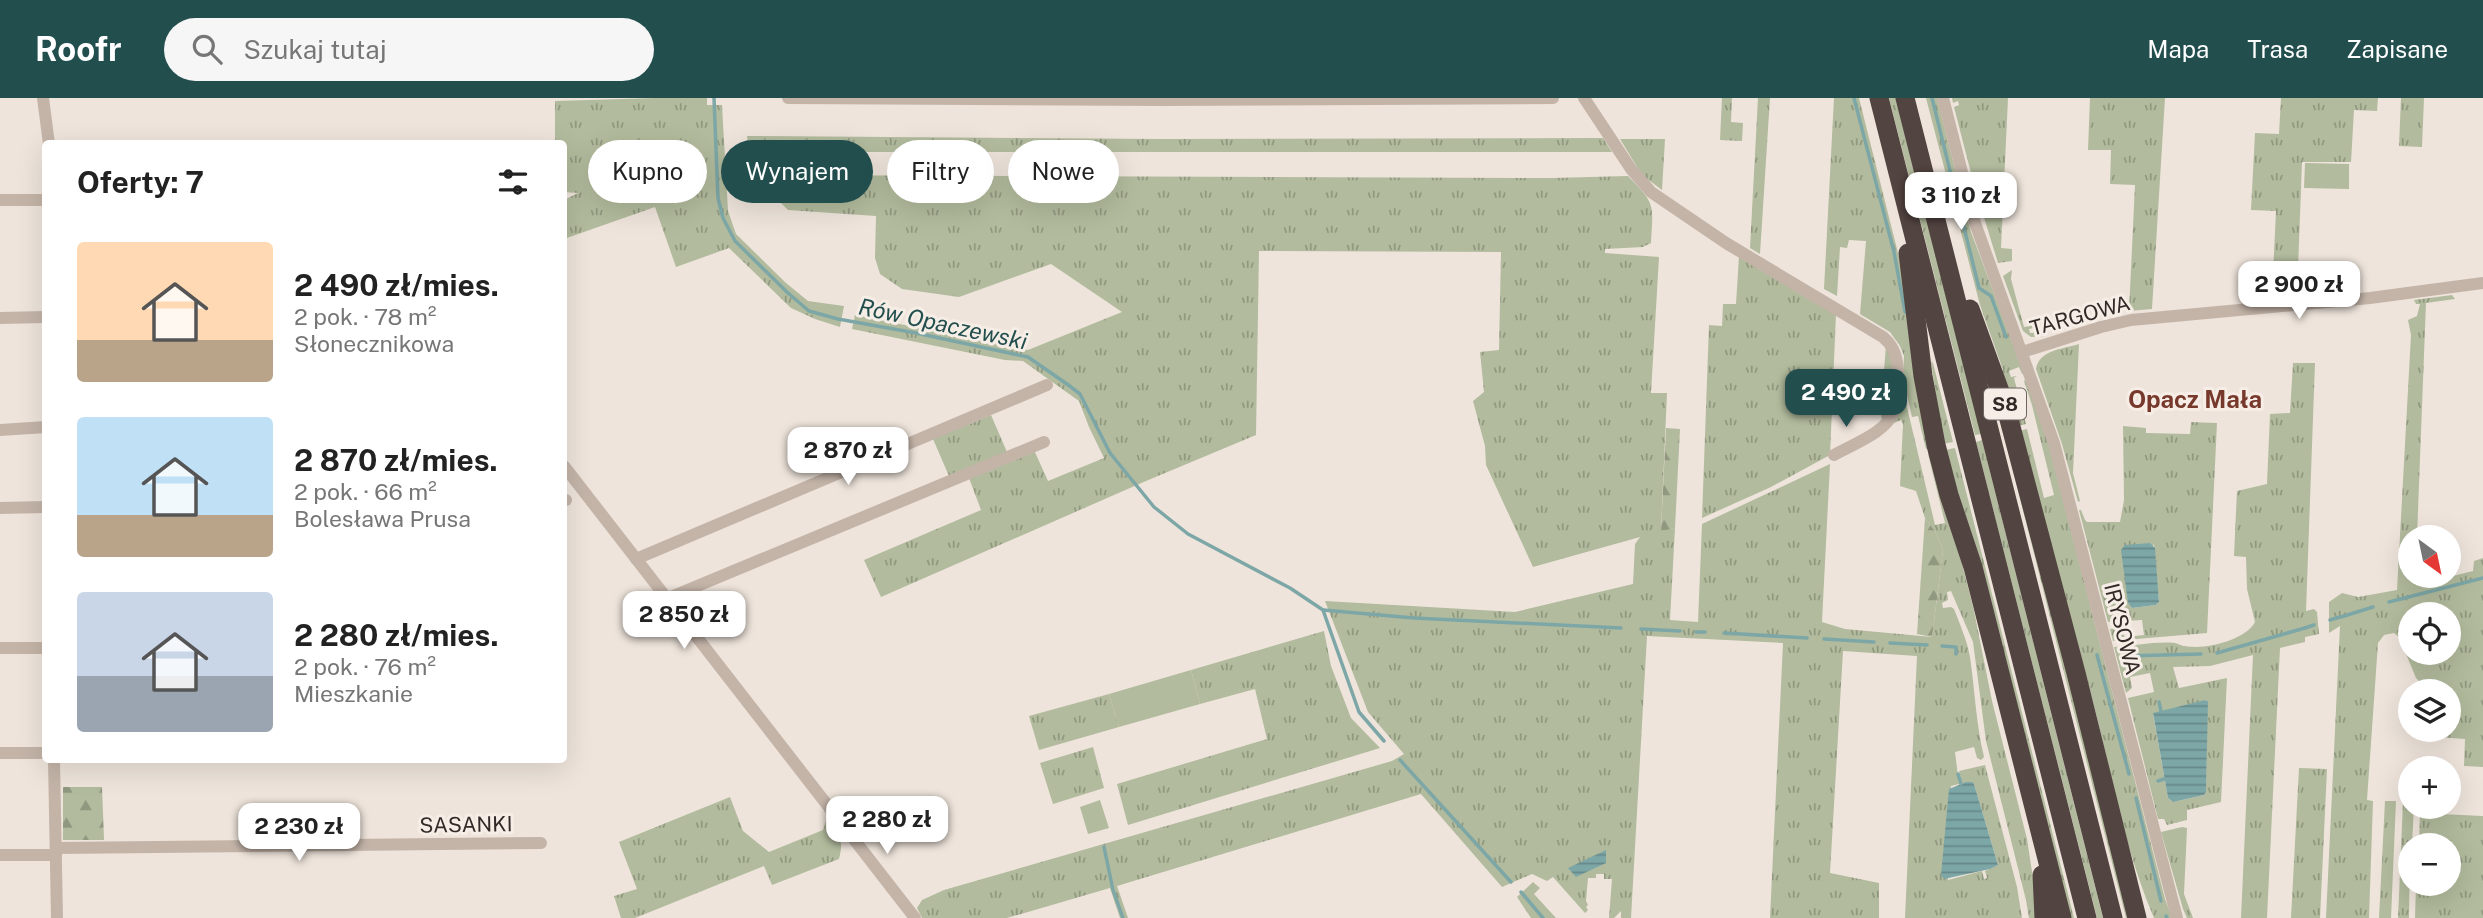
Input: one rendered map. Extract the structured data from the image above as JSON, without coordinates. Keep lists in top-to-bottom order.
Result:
{
  "streets": {
    "highway": ["S8"],
    "street": ["TARGOWA", "IRYSOWA", "SASANKI"]
  },
  "crossings": [
    ["TARGOWA", "IRYSOWA"]
  ],
  "districts": ["Opacz Mała"],
  "water": ["Rów Opaczewski"],
  "north": "bottom right",
  "page": {
    "header": "Roofr",
    "search": "Szukaj tutaj",
    "nav": ["Mapa", "Trasa", "Zapisane"],
    "chip": [
      "Kupno",
      "Wynajem",
      "Filtry",
      "Nowe"
    ],
    "heading": "Oferty: 7",
    "price": [
      "3 110 zł",
      "2 900 zł",
      "2 490 zł",
      "2 870 zł",
      "2 850 zł",
      "2 280 zł",
      "2 230 zł"
    ],
    "list": [
      {
        "name": "2 490 zł/mies.",
        "note": "2 pok. · 78 m² · Słonecznikowa"
      },
      {
        "name": "2 870 zł/mies.",
        "note": "2 pok. · 66 m² · Bolesława Prusa"
      },
      {
        "name": "2 280 zł/mies.",
        "note": "2 pok. · 76 m² · Mieszkanie"
      }
    ],
    "map_buttons": ["+", "−"]
  }
}
